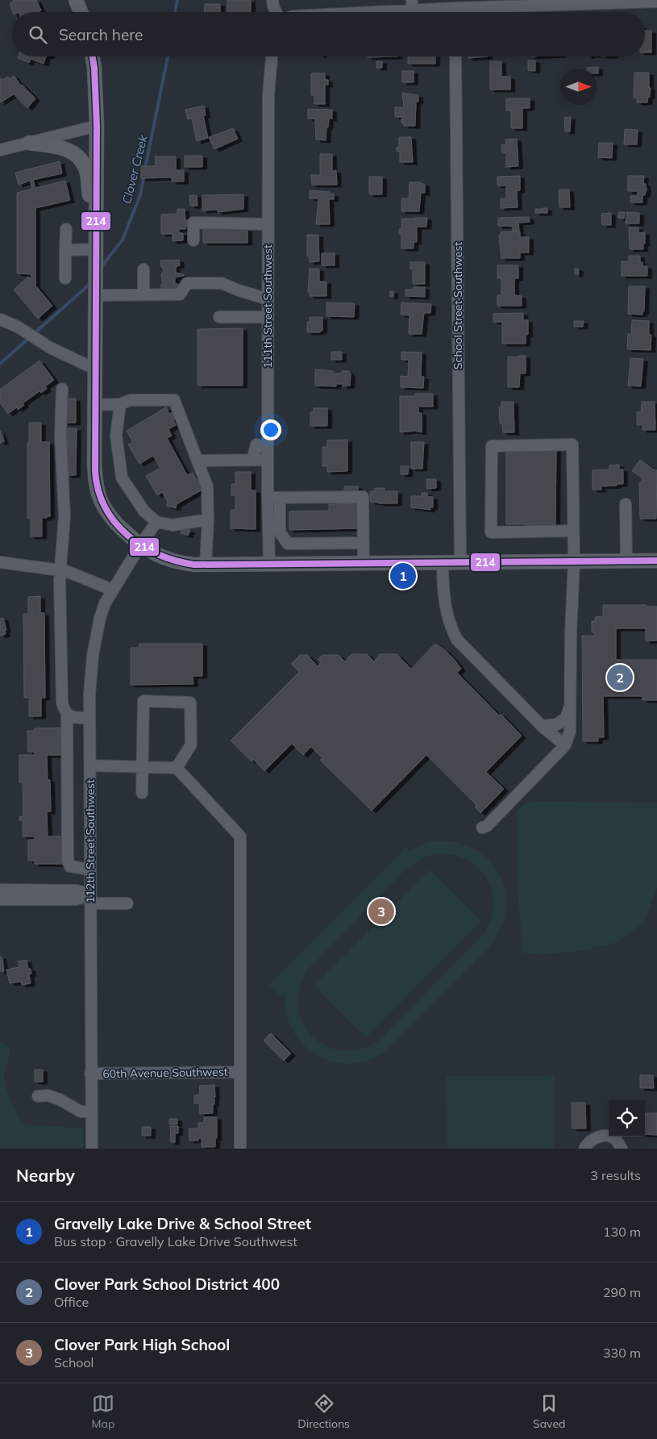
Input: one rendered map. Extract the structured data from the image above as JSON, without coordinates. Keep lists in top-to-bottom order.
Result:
{
  "streets": {
    "street": [
      "School Street Southwest",
      "111th Street Southwest",
      "112th Street Southwest",
      "60th Avenue Southwest"
    ]
  },
  "crossings": [
    ["112th Street Southwest", "60th Avenue Southwest"]
  ],
  "water": ["Clover Creek"],
  "lines": ["transit line 214"],
  "north": "right",
  "page": {
    "search": "Search here",
    "pins": ["1", "2", "3"],
    "heading": ["Nearby", "3 results"],
    "list": [
      {
        "mark": "1",
        "name": "Gravelly Lake Drive & School Street",
        "note": "Bus stop · Gravelly Lake Drive Southwest",
        "value": "130 m"
      },
      {
        "mark": "2",
        "name": "Clover Park School District 400",
        "note": "Office",
        "value": "290 m"
      },
      {
        "mark": "3",
        "name": "Clover Park High School",
        "note": "School",
        "value": "330 m"
      }
    ],
    "nav": ["Map", "Directions", "Saved"]
  }
}
